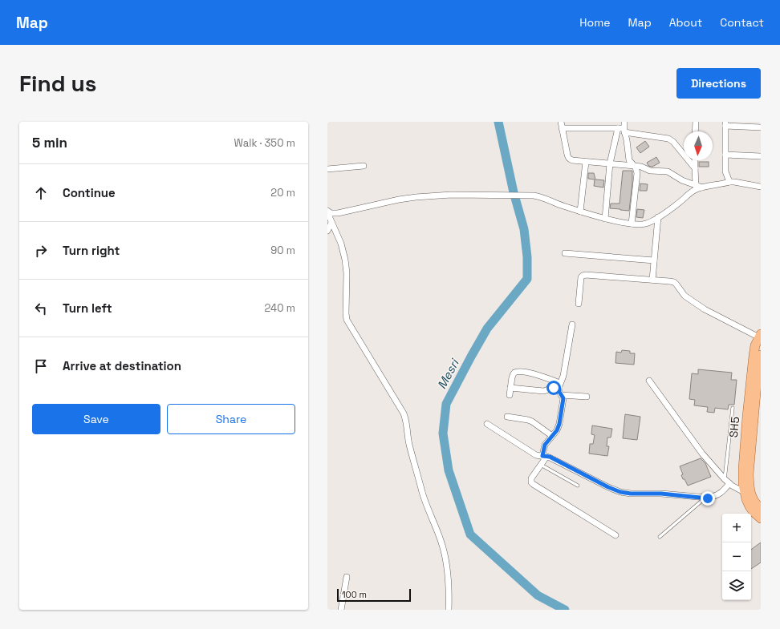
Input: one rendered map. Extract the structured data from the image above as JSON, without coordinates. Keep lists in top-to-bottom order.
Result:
{
  "streets": {
    "main road": ["SH5"]
  },
  "water": ["Mesri"],
  "scale_bar": "100 m",
  "north": "bottom",
  "page": {
    "header": "Map",
    "nav": [
      "Home",
      "Map",
      "About",
      "Contact"
    ],
    "buttons": [
      "Directions",
      ["Save", "Share"]
    ],
    "title": "Find us",
    "heading": ["5 min", "Walk · 350 m"],
    "list": [
      ["Continue", "20 m"],
      ["Turn right", "90 m"],
      ["Turn left", "240 m"],
      "Arrive at destination"
    ],
    "map_buttons": ["+", "−"],
    "scale": "100 m"
  }
}
